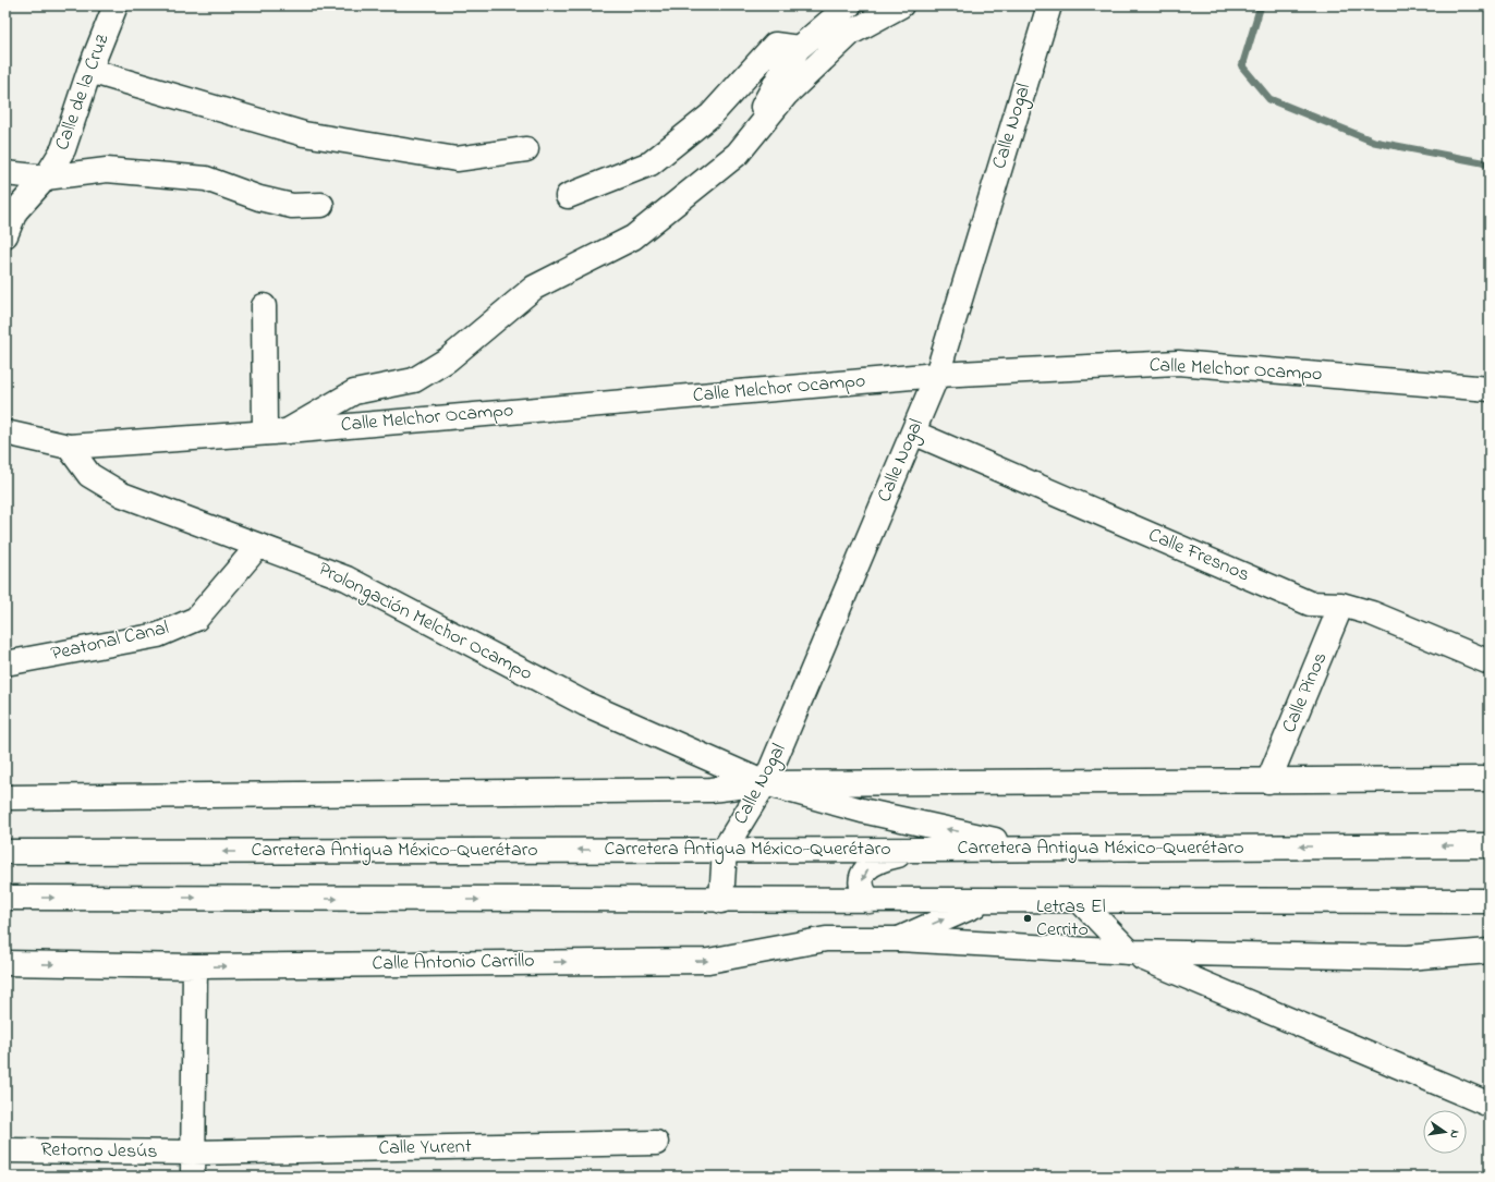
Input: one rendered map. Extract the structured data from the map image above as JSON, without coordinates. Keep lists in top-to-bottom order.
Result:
{
  "streets": {
    "street": [
      "Calle de la Cruz",
      "Calle Nogal",
      "Calle Melchor Ocampo",
      "Calle Fresnos",
      "Prolongación Melchor Ocampo",
      "Peatonal Canal",
      "Calle Pinos",
      "Carretera Antigua México-Querétaro",
      "Calle Antonio Carrillo",
      "Calle Yurent",
      "Retorno Jesús"
    ]
  },
  "crossings": [
    ["Calle Nogal", "Calle Melchor Ocampo"],
    ["Calle Nogal", "Calle Fresnos"],
    ["Calle Nogal", "Prolongación Melchor Ocampo"],
    ["Calle Nogal", "Carretera Antigua México-Querétaro"],
    ["Calle Melchor Ocampo", "Prolongación Melchor Ocampo"],
    ["Calle Fresnos", "Calle Pinos"],
    ["Prolongación Melchor Ocampo", "Peatonal Canal"],
    ["Calle Yurent", "Retorno Jesús"]
  ],
  "places": ["Letras El Cerrito"],
  "north": "right"
}
